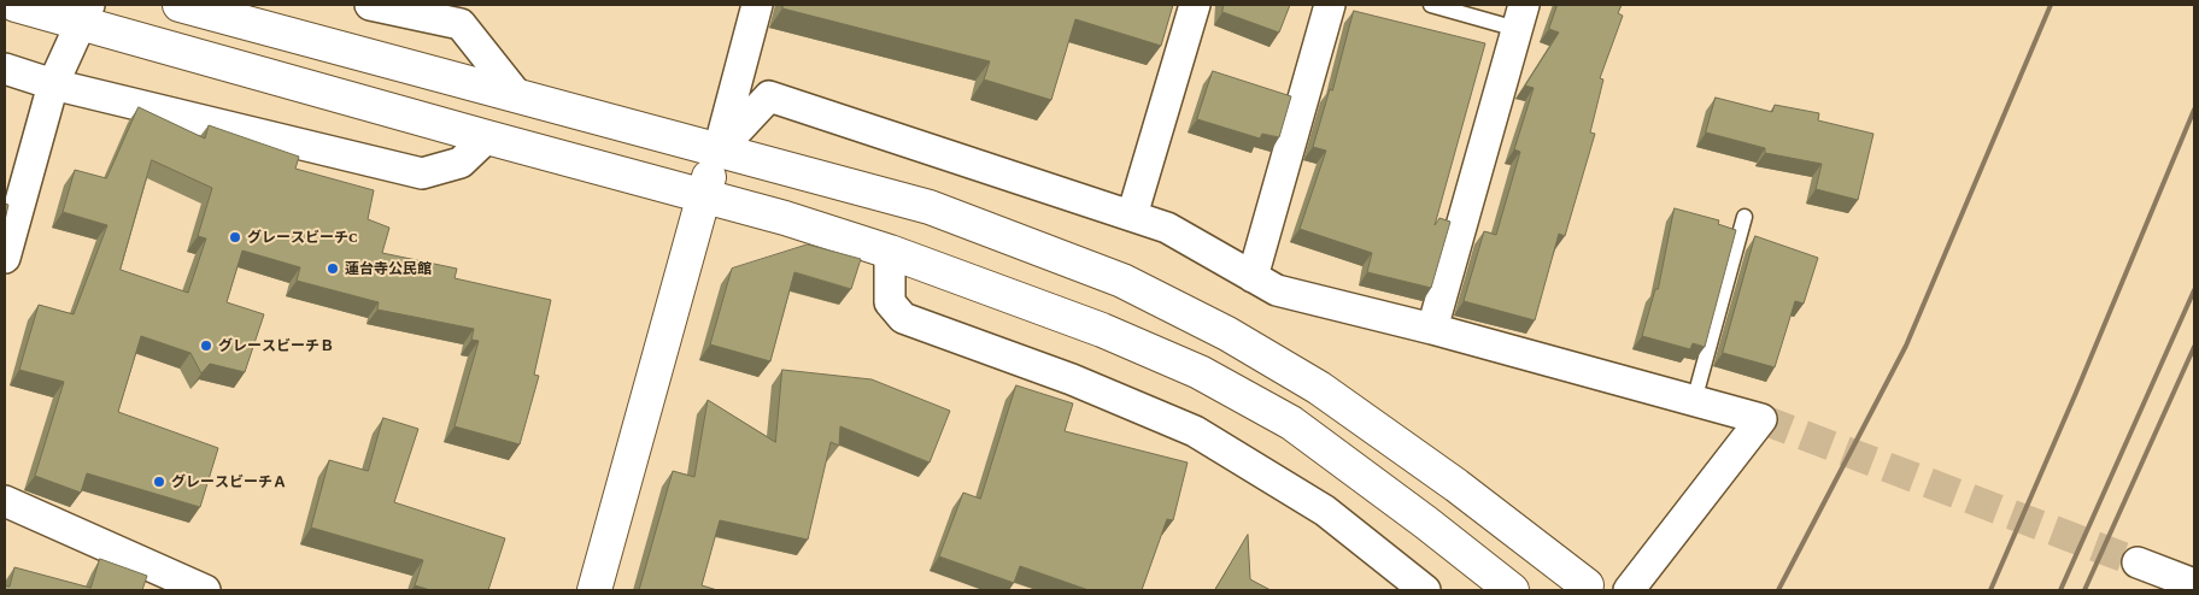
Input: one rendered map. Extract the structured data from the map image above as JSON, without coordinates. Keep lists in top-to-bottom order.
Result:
{
  "places": [
    "グレースビーチC",
    "蓮台寺公民館",
    "グレースビーチＢ",
    "グレースビーチＡ"
  ]
}
